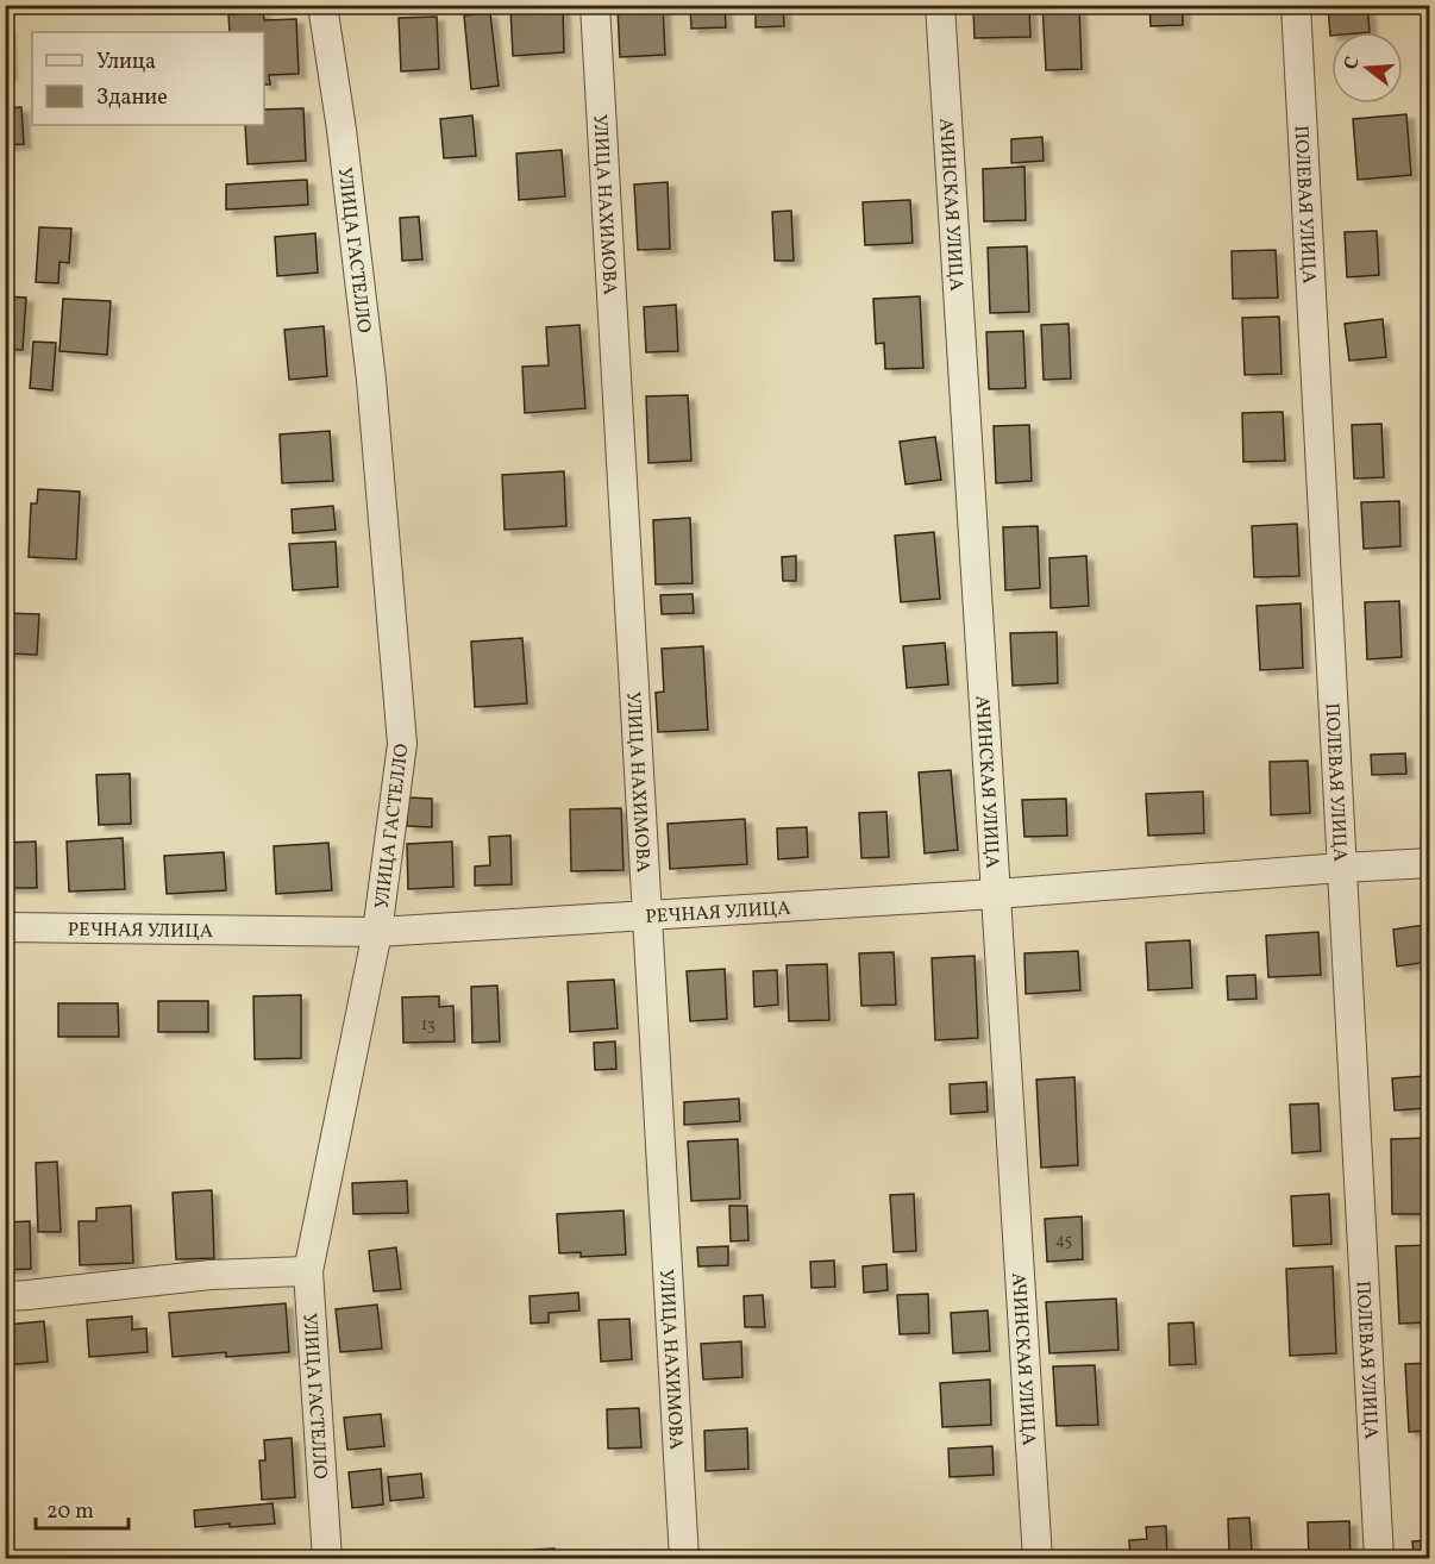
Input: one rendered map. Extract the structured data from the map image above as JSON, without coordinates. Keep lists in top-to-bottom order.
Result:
{
  "streets": {
    "street": [
      "УЛИЦА НАХИМОВА",
      "АЧИНСКАЯ УЛИЦА",
      "ПОЛЕВАЯ УЛИЦА",
      "УЛИЦА ГАСТЕЛЛО",
      "РЕЧНАЯ УЛИЦА"
    ]
  },
  "crossings": [
    ["УЛИЦА НАХИМОВА", "РЕЧНАЯ УЛИЦА"],
    ["АЧИНСКАЯ УЛИЦА", "РЕЧНАЯ УЛИЦА"],
    ["ПОЛЕВАЯ УЛИЦА", "РЕЧНАЯ УЛИЦА"],
    ["УЛИЦА ГАСТЕЛЛО", "РЕЧНАЯ УЛИЦА"]
  ],
  "house_numbers": ["13", "45"],
  "legend": ["Улица", "Здание"],
  "scale_bar": "20 m",
  "north": "left"
}
